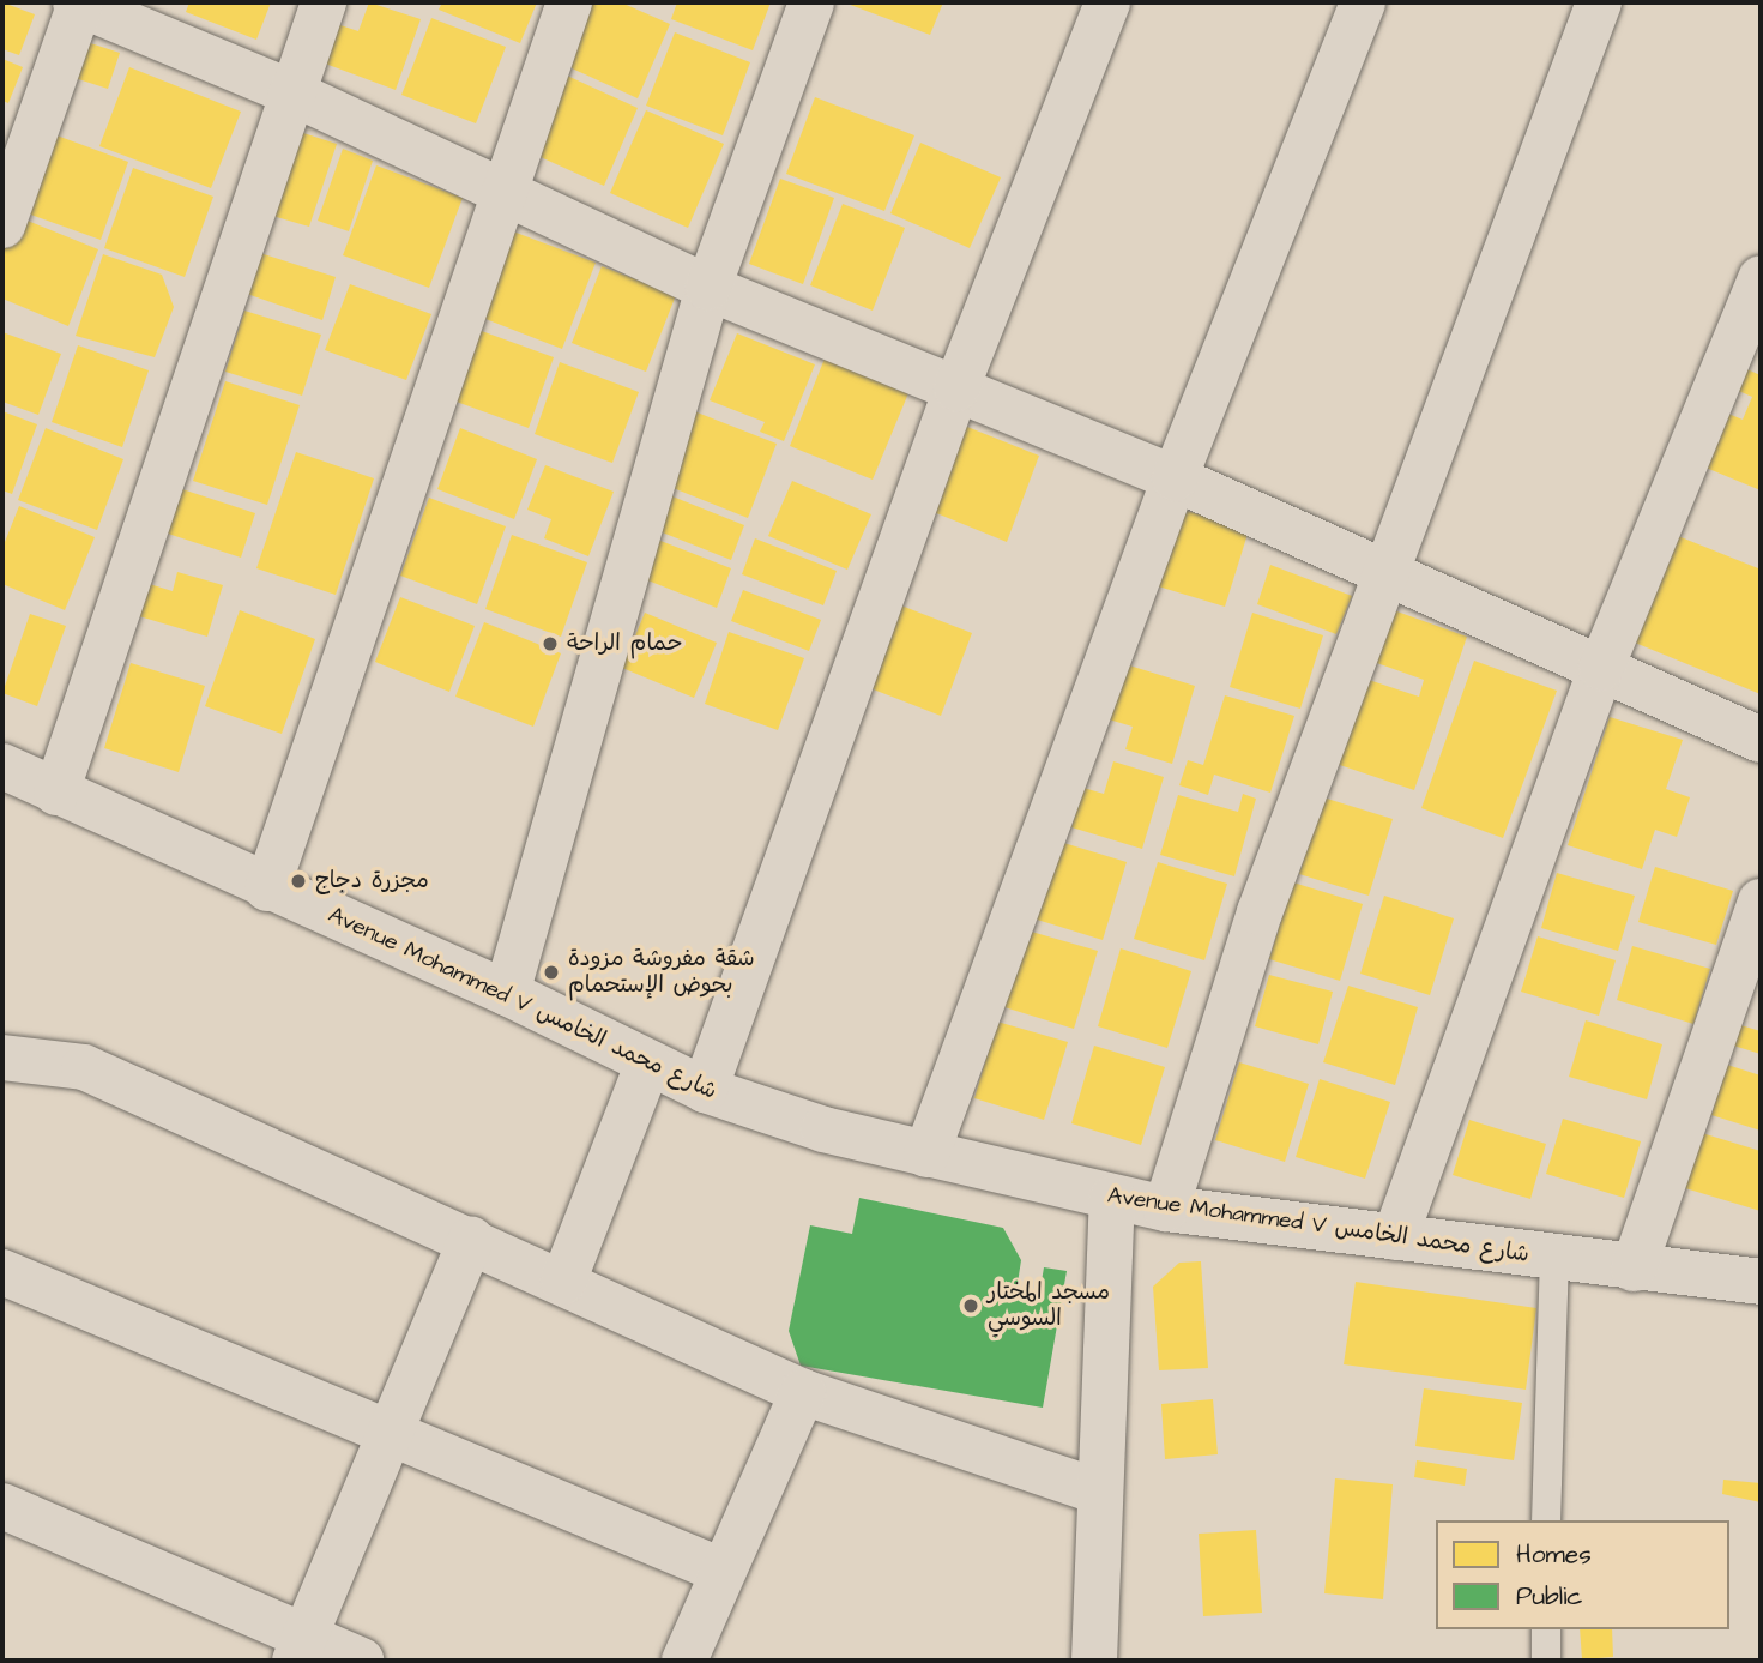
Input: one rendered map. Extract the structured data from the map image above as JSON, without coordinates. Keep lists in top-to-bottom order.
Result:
{
  "streets": {
    "street": ["Avenue Mohammed V شارع محمد الخامس"]
  },
  "places": [
    "حمام الراحة",
    "مجزرة دجاج",
    "شقة مفروشة مزودة بحوض الإستحمام",
    "مسجد المختار السوسي"
  ],
  "legend": ["Homes", "Public"]
}
